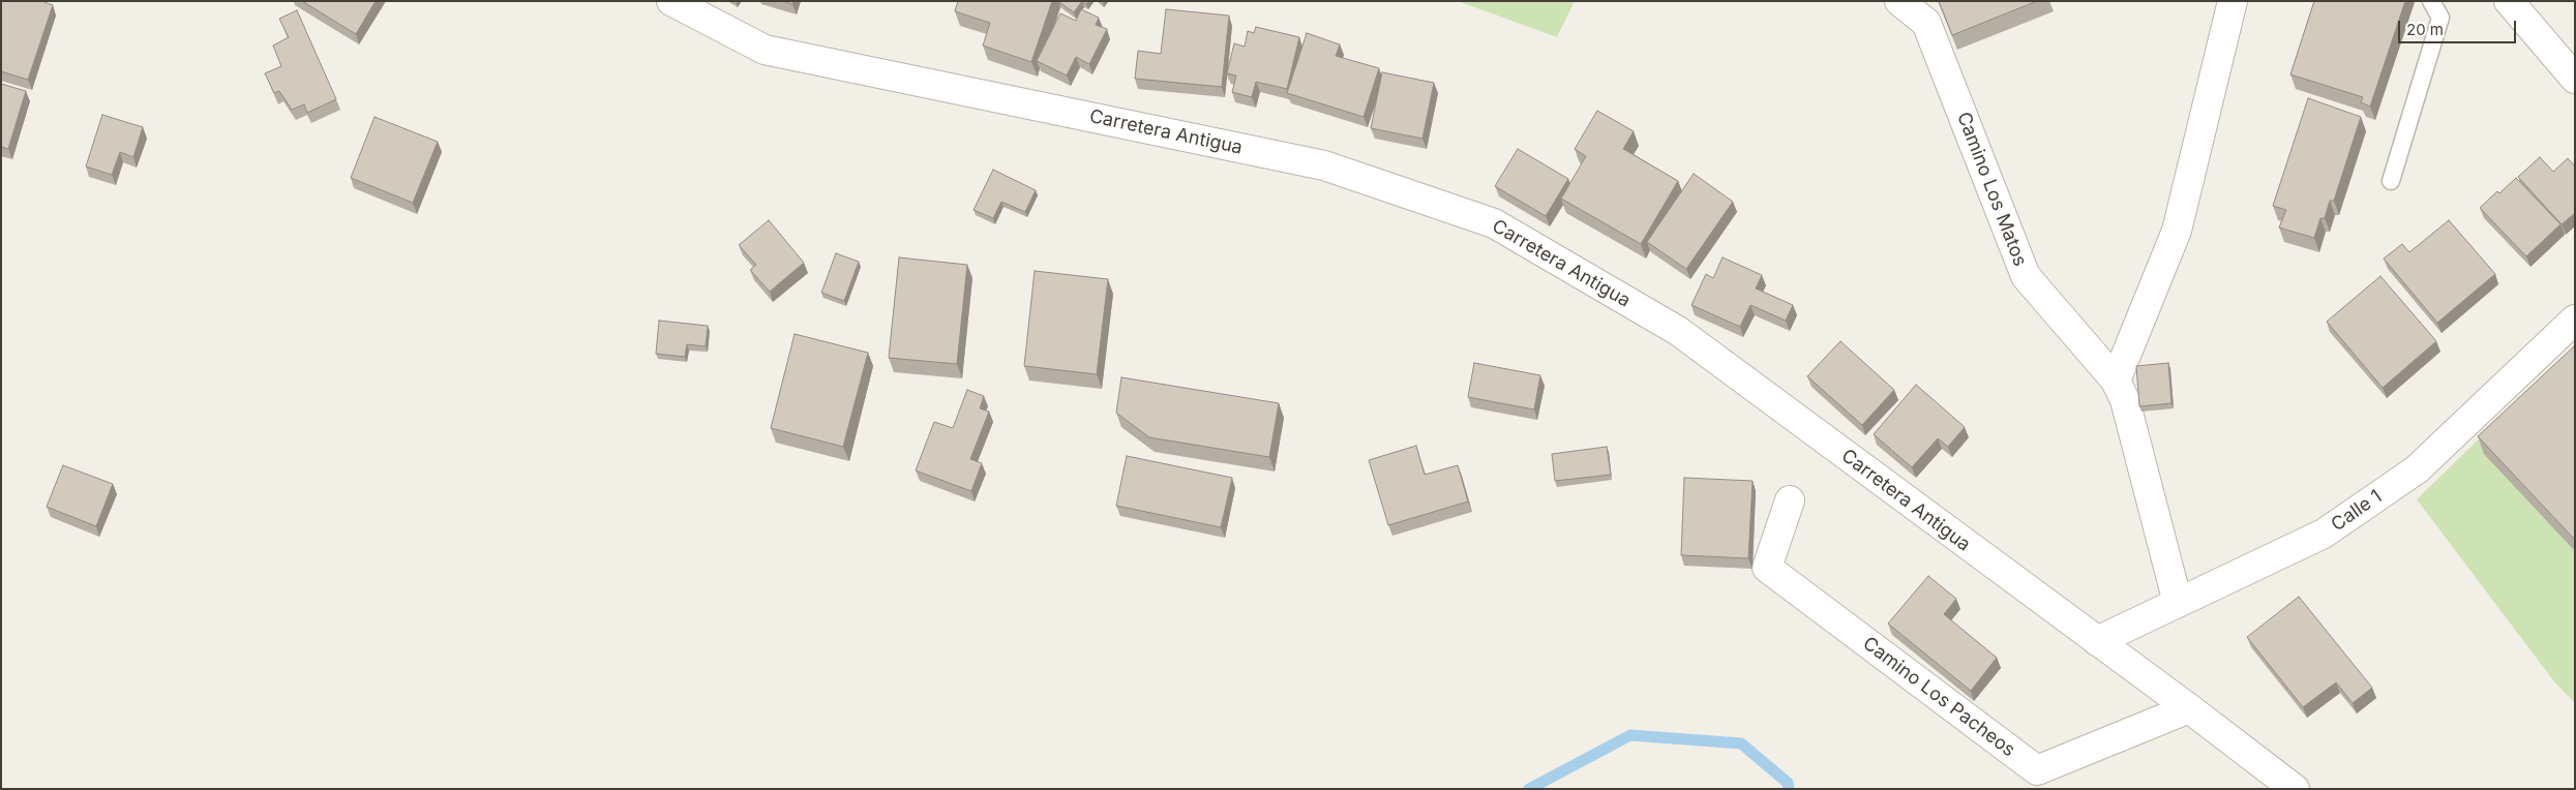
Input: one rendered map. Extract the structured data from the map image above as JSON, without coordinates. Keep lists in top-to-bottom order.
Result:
{
  "streets": {
    "street": [
      "Carretera Antigua",
      "Camino Los Matos",
      "Calle 1",
      "Camino Los Pacheos"
    ]
  },
  "crossings": [
    ["Carretera Antigua", "Calle 1"],
    ["Carretera Antigua", "Camino Los Pacheos"],
    ["Camino Los Matos", "Calle 1"]
  ],
  "scale_bar": "20 m"
}
